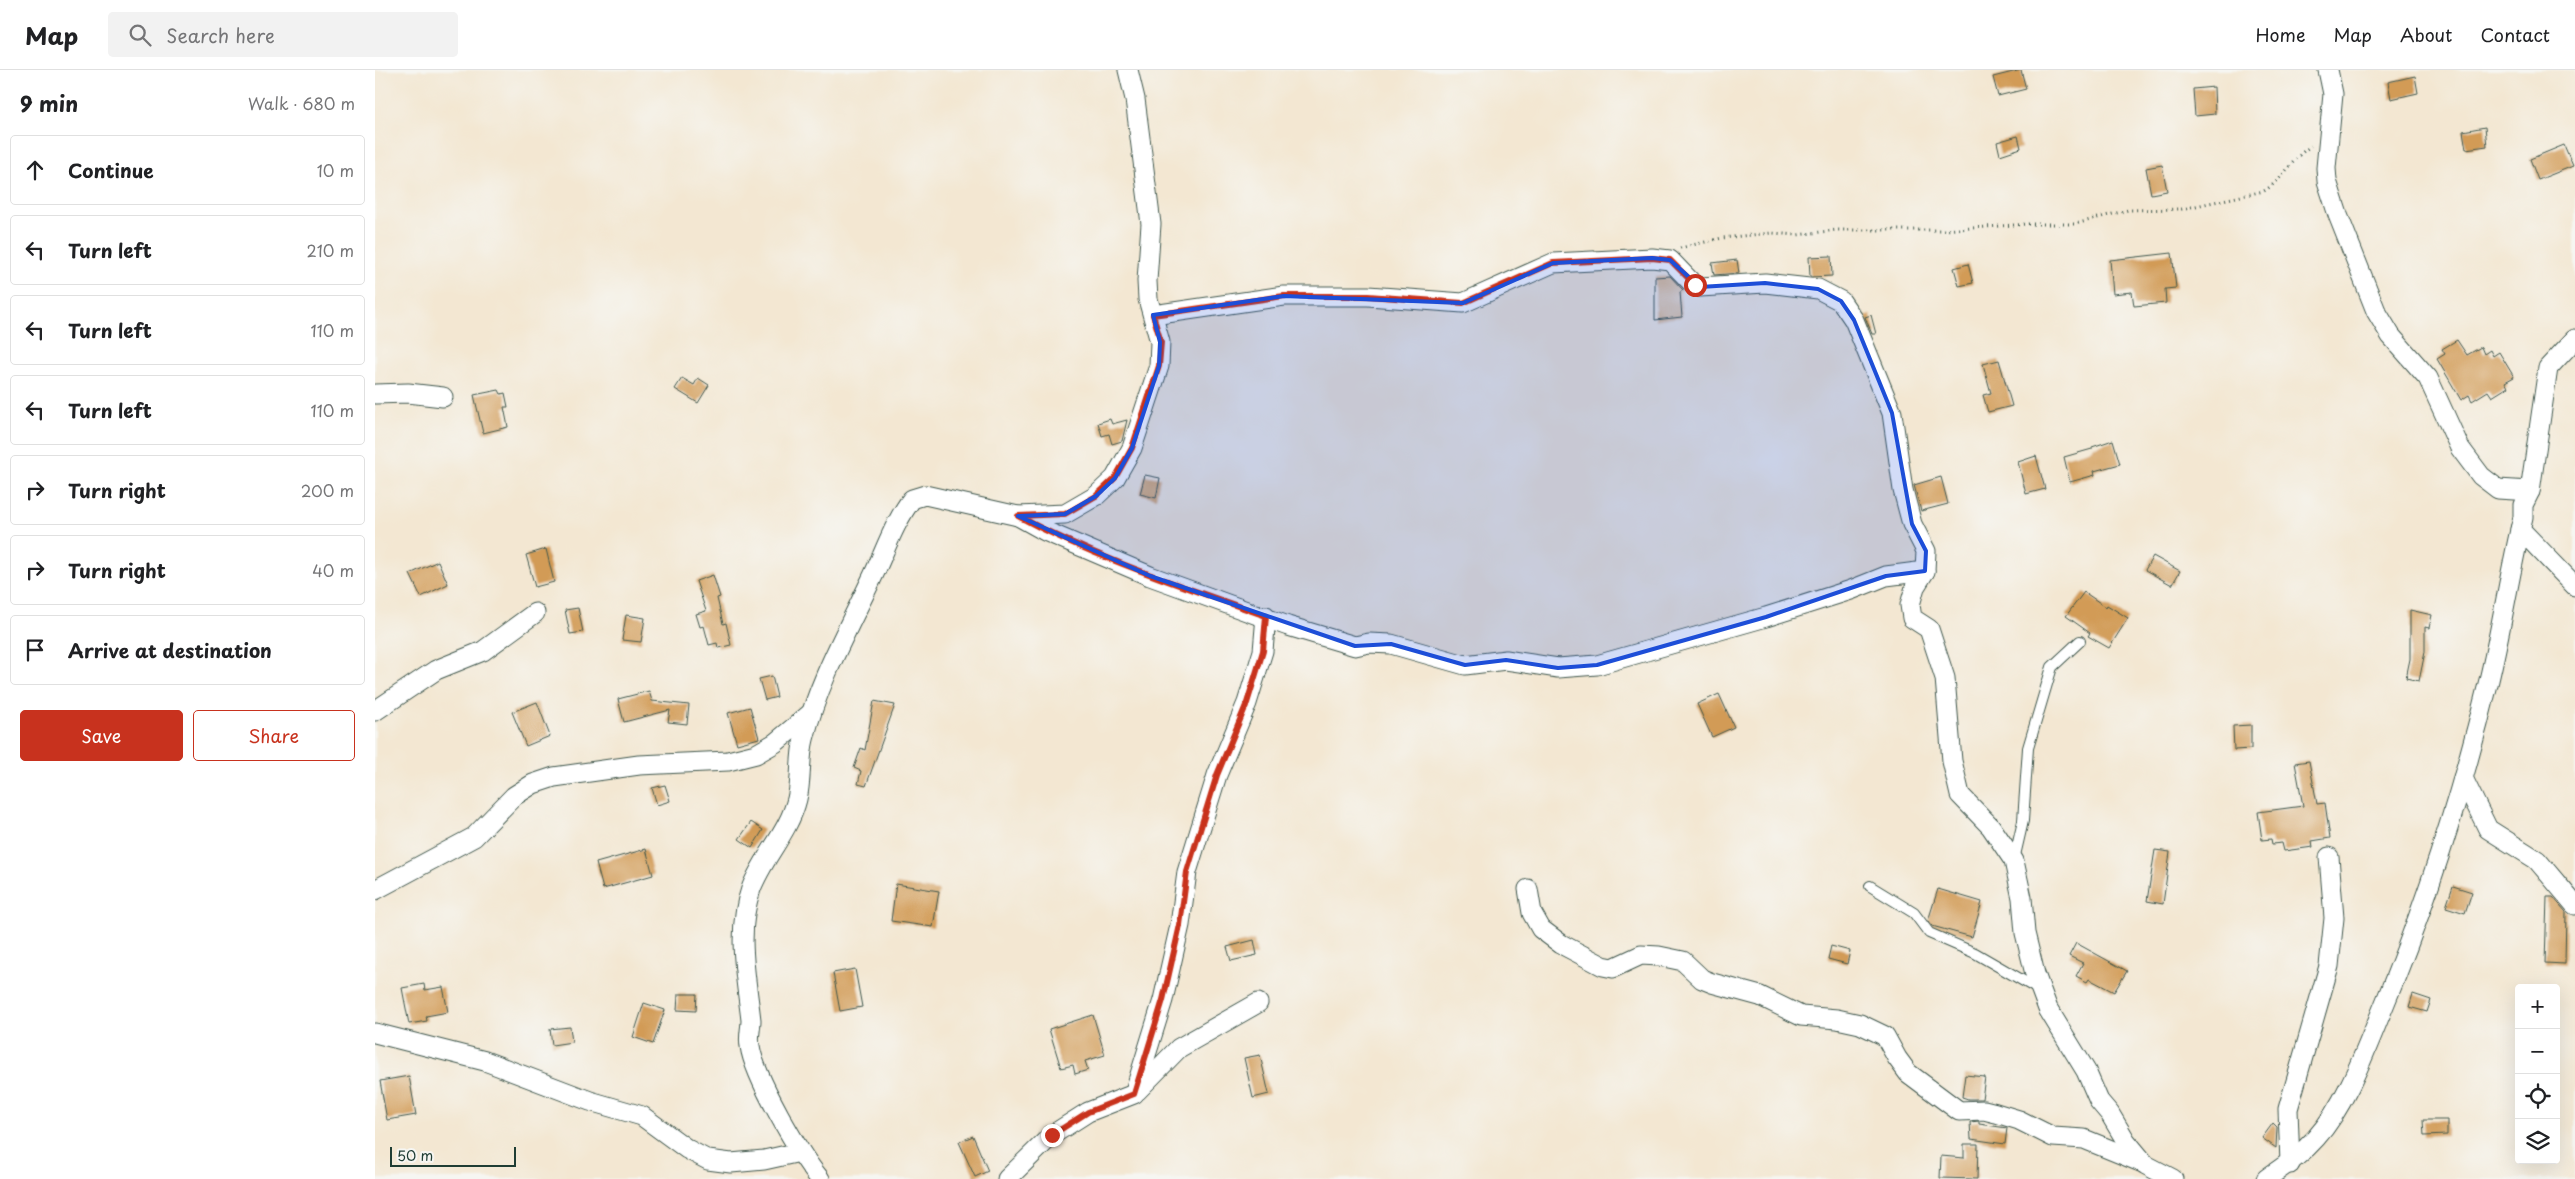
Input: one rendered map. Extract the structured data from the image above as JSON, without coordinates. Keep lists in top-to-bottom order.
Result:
{
  "scale_bar": "50 m",
  "page": {
    "header": "Map",
    "search": "Search here",
    "nav": [
      "Home",
      "Map",
      "About",
      "Contact"
    ],
    "heading": ["9 min", "Walk · 680 m"],
    "list": [
      ["Continue", "10 m"],
      ["Turn left", "210 m"],
      ["Turn left", "110 m"],
      ["Turn left", "110 m"],
      ["Turn right", "200 m"],
      ["Turn right", "40 m"],
      "Arrive at destination"
    ],
    "buttons": ["Save", "Share"],
    "map_buttons": ["+", "−"],
    "scale": "50 m"
  }
}
